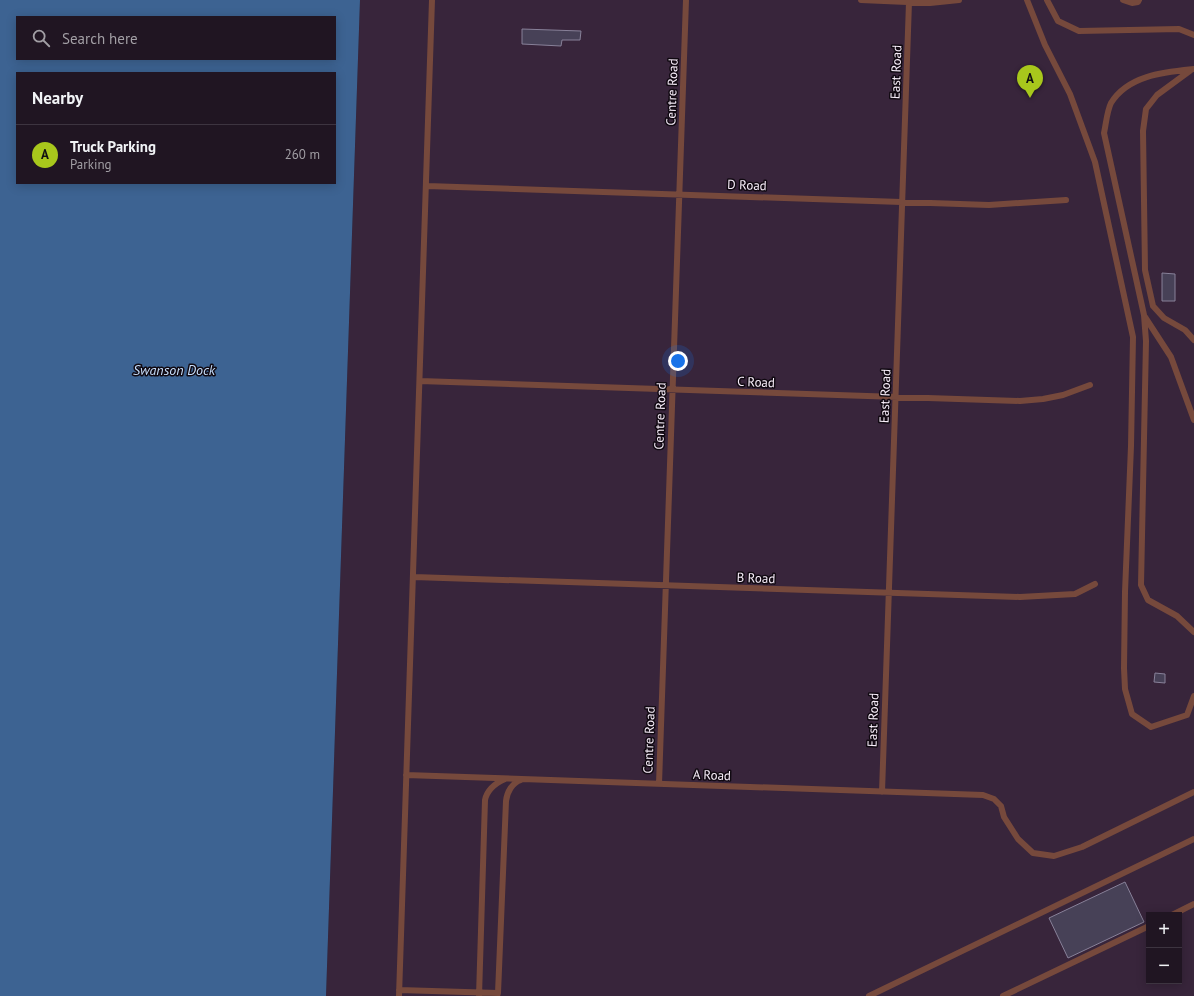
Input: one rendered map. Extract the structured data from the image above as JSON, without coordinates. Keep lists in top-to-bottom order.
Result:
{
  "streets": {
    "lane": [
      "East Road",
      "Centre Road",
      "D Road",
      "C Road",
      "B Road",
      "A Road"
    ]
  },
  "crossings": [
    ["East Road", "D Road"],
    ["East Road", "C Road"],
    ["East Road", "B Road"],
    ["East Road", "A Road"],
    ["Centre Road", "D Road"],
    ["Centre Road", "C Road"],
    ["Centre Road", "B Road"],
    ["Centre Road", "A Road"]
  ],
  "water": ["Swanson Dock"],
  "page": {
    "search": "Search here",
    "pins": "A",
    "heading": "Nearby",
    "list": [
      {
        "mark": "A",
        "name": "Truck Parking",
        "note": "Parking",
        "value": "260 m"
      }
    ],
    "map_buttons": ["+", "−"]
  }
}
